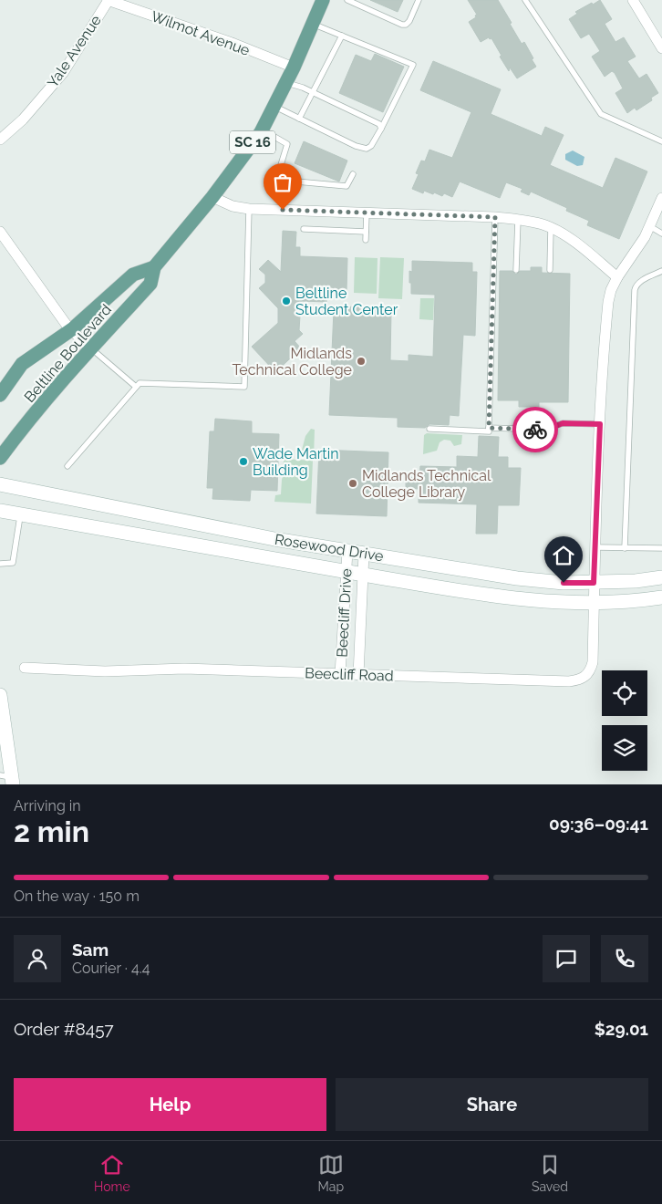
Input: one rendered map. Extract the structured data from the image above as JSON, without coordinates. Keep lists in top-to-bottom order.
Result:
{
  "streets": {
    "main road": ["SC 16", "Beltline Boulevard", "Rosewood Drive"],
    "street": [
      "Wilmot Avenue",
      "Yale Avenue",
      "Beecliff Drive",
      "Beecliff Road"
    ]
  },
  "crossings": [
    ["Wilmot Avenue", "Yale Avenue"],
    ["Wilmot Avenue", "Beltline Boulevard"],
    ["Rosewood Drive", "Beecliff Drive"],
    ["Rosewood Drive", "Beecliff Road"],
    ["Beecliff Drive", "Beecliff Road"]
  ],
  "places": [
    "Beltline Student Center",
    "Midlands Technical College",
    "Wade Martin Building",
    "Midlands Technical College Library"
  ],
  "page": {
    "heading": ["2 min", "Arriving in", "09:36–09:41"],
    "panel": [
      "Sam",
      "Courier · 4.4",
      "Order #8457",
      "$29.01"
    ],
    "bar": "On the way · 150 m",
    "buttons": ["Help", "Share"],
    "tabs": ["Home", "Map", "Saved"]
  }
}
